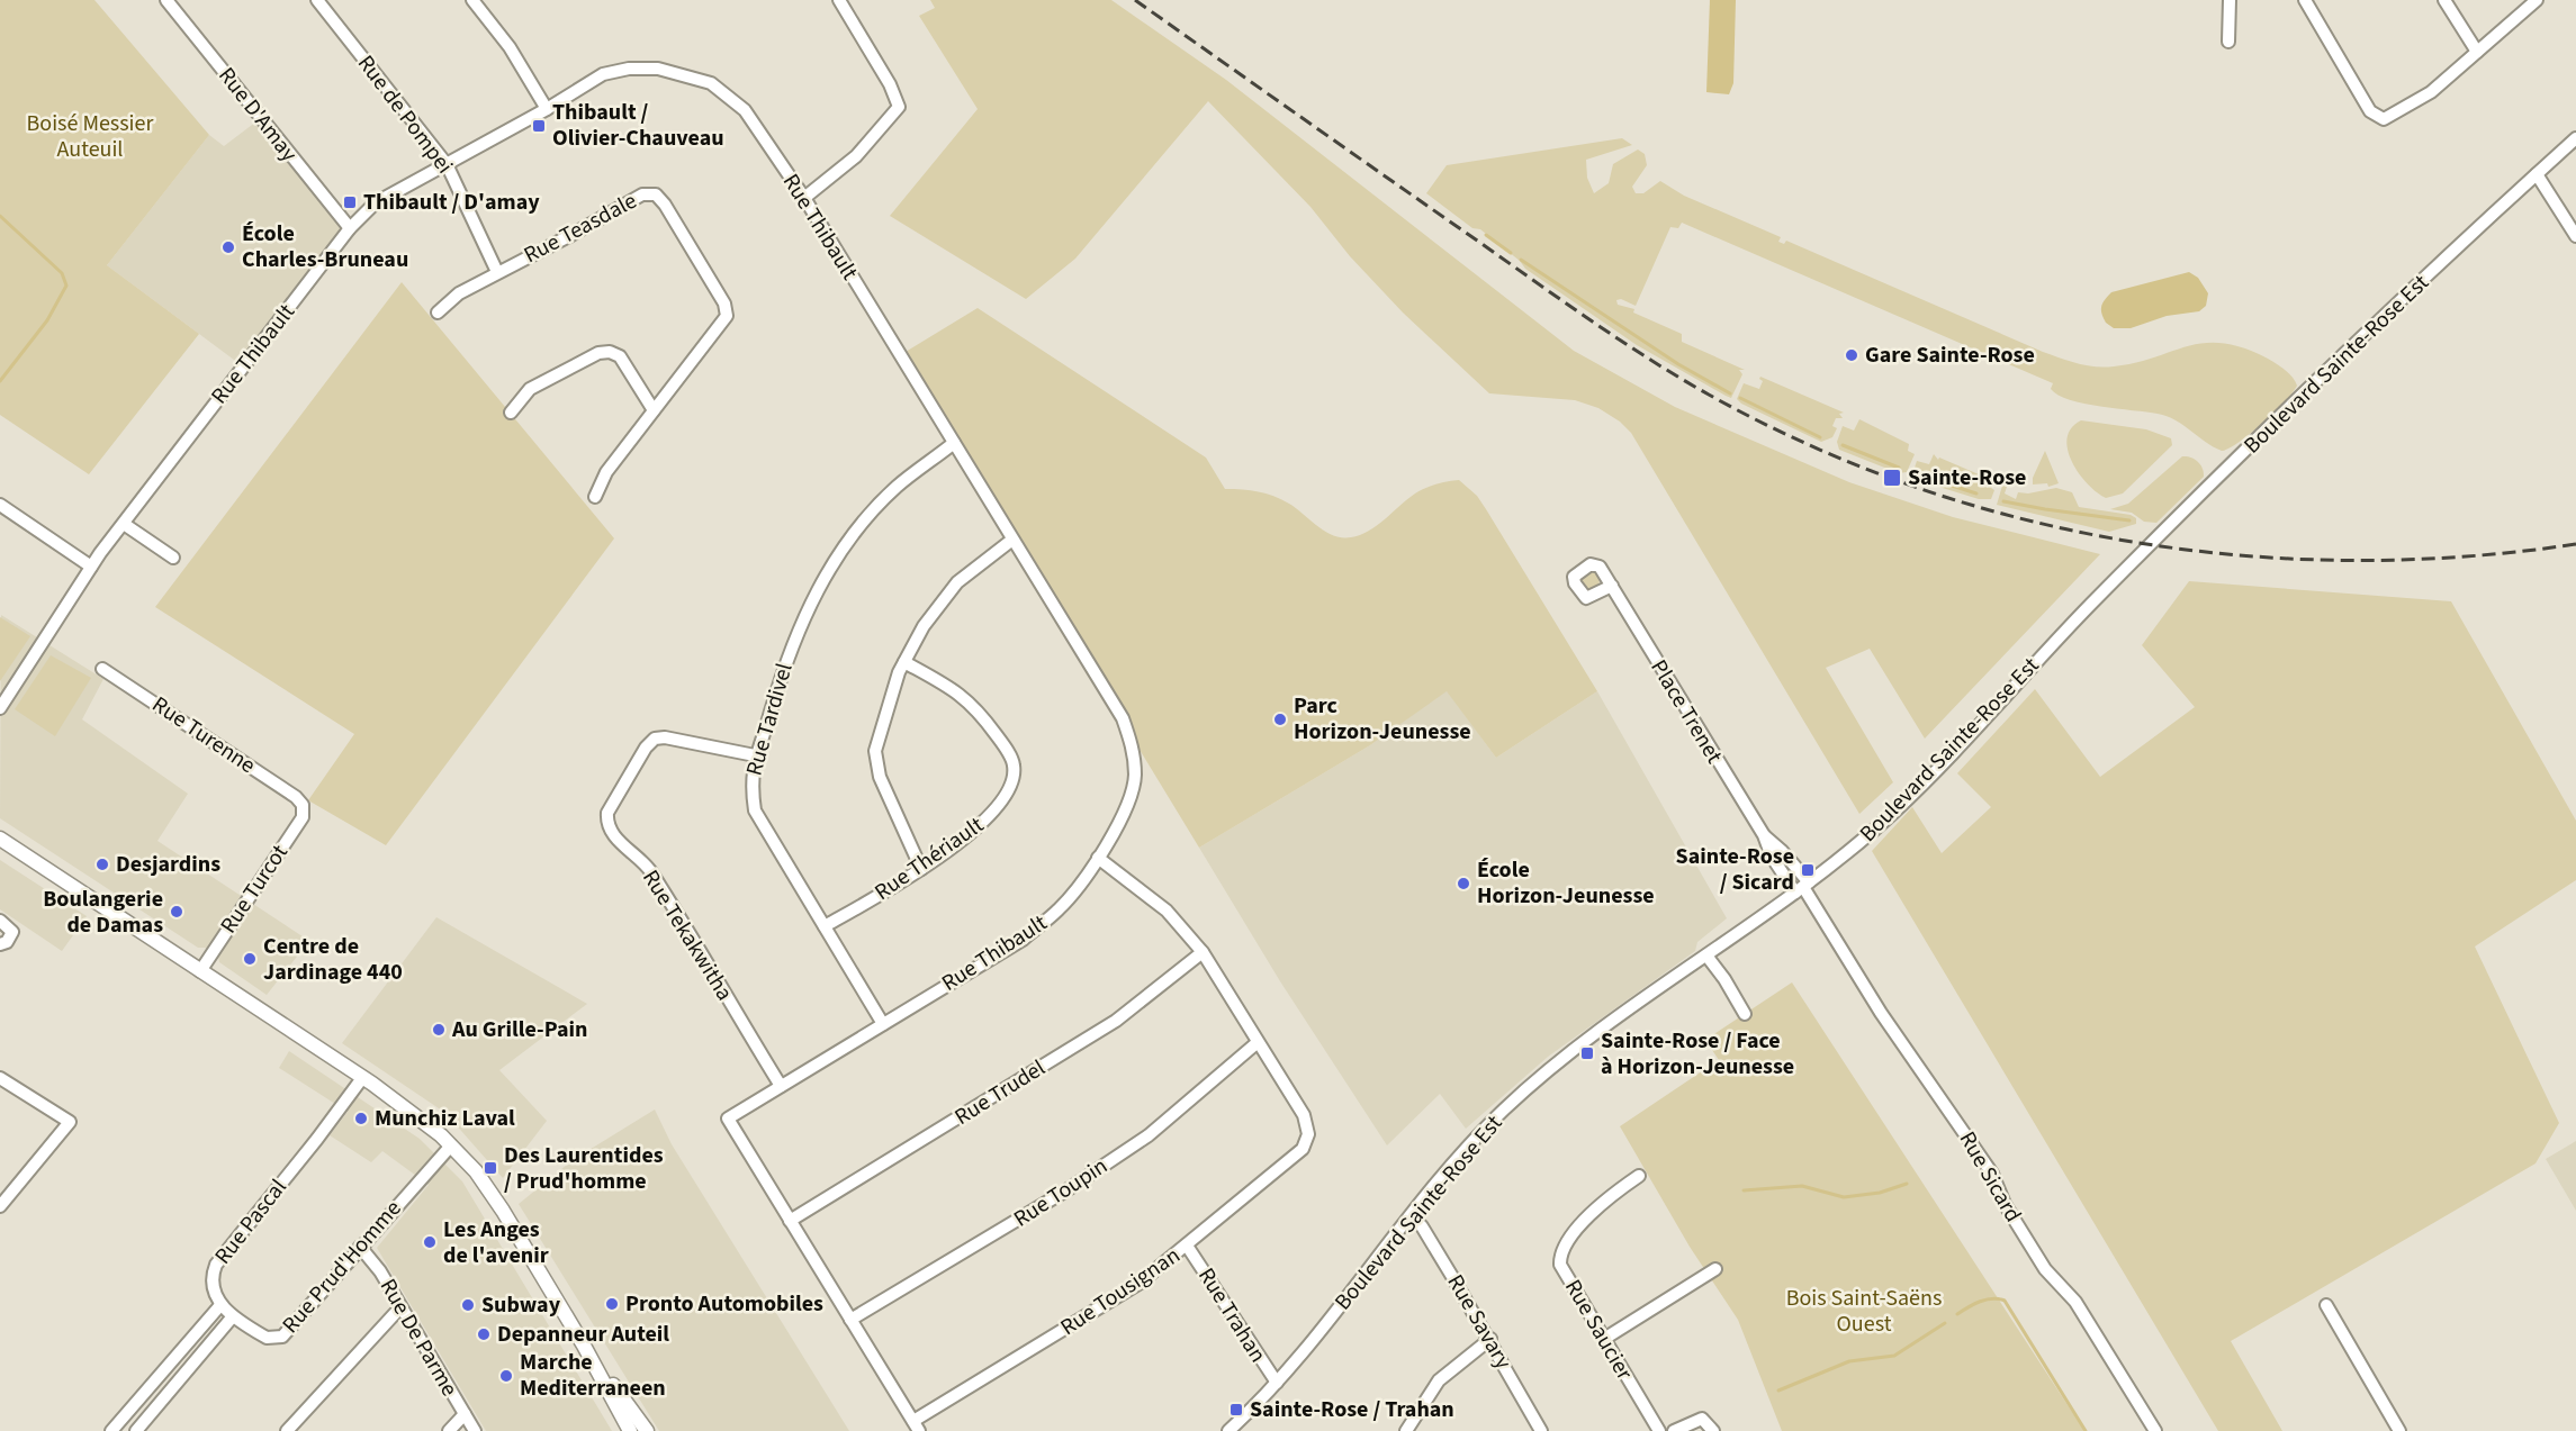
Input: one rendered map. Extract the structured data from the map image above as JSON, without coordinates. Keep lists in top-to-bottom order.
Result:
{
  "streets": {
    "street": [
      "Rue D'Amay",
      "Rue de Pompei",
      "Rue Thibault",
      "Rue Teasdale",
      "Boulevard Sainte-Rose Est",
      "Place Trenet",
      "Rue Tardivel",
      "Rue Turenne",
      "Rue Thériault",
      "Rue Turcot",
      "Rue Tekakwitha",
      "Rue Trudel",
      "Rue Sicard",
      "Rue Toupin",
      "Rue Pascal",
      "Rue Prud'Homme",
      "Rue Tousignan",
      "Rue Trahan",
      "Rue Savary",
      "Rue Saucier",
      "Rue De Parme"
    ]
  },
  "crossings": [
    ["Rue D'Amay", "Rue Thibault"],
    ["Rue de Pompei", "Rue Thibault"],
    ["Rue de Pompei", "Rue Teasdale"],
    ["Rue Thibault", "Rue Tardivel"],
    ["Rue Thibault", "Rue Tekakwitha"],
    ["Rue Thibault", "Rue Tousignan"],
    ["Boulevard Sainte-Rose Est", "Place Trenet"],
    ["Boulevard Sainte-Rose Est", "Rue Sicard"],
    ["Boulevard Sainte-Rose Est", "Rue Trahan"],
    ["Boulevard Sainte-Rose Est", "Rue Savary"],
    ["Place Trenet", "Rue Sicard"],
    ["Rue Tardivel", "Rue Thériault"],
    ["Rue Tardivel", "Rue Tekakwitha"],
    ["Rue Turenne", "Rue Turcot"],
    ["Rue Trudel", "Rue Tousignan"],
    ["Rue Toupin", "Rue Tousignan"],
    ["Rue Pascal", "Rue Prud'Homme"],
    ["Rue Prud'Homme", "Rue De Parme"],
    ["Rue Tousignan", "Rue Trahan"]
  ],
  "parks": ["Boisé Messier Auteuil", "Bois Saint-Saëns Ouest"],
  "places": {
    "transit": [
      "Thibault / Olivier-Chauveau",
      "Thibault / D'amay",
      "Sainte-Rose",
      "Sainte-Rose / Sicard",
      "Sainte-Rose / Face à Horizon-Jeunesse",
      "Des Laurentides / Prud'homme",
      "Sainte-Rose / Trahan"
    ],
    "other": [
      "École Charles-Bruneau",
      "Gare Sainte-Rose",
      "Parc Horizon-Jeunesse",
      "Desjardins",
      "École Horizon-Jeunesse",
      "Boulangerie de Damas",
      "Centre de Jardinage 440",
      "Au Grille-Pain",
      "Munchiz Laval",
      "Les Anges de l'avenir",
      "Pronto Automobiles",
      "Subway",
      "Depanneur Auteil",
      "Marche Mediterraneen"
    ]
  }
}
